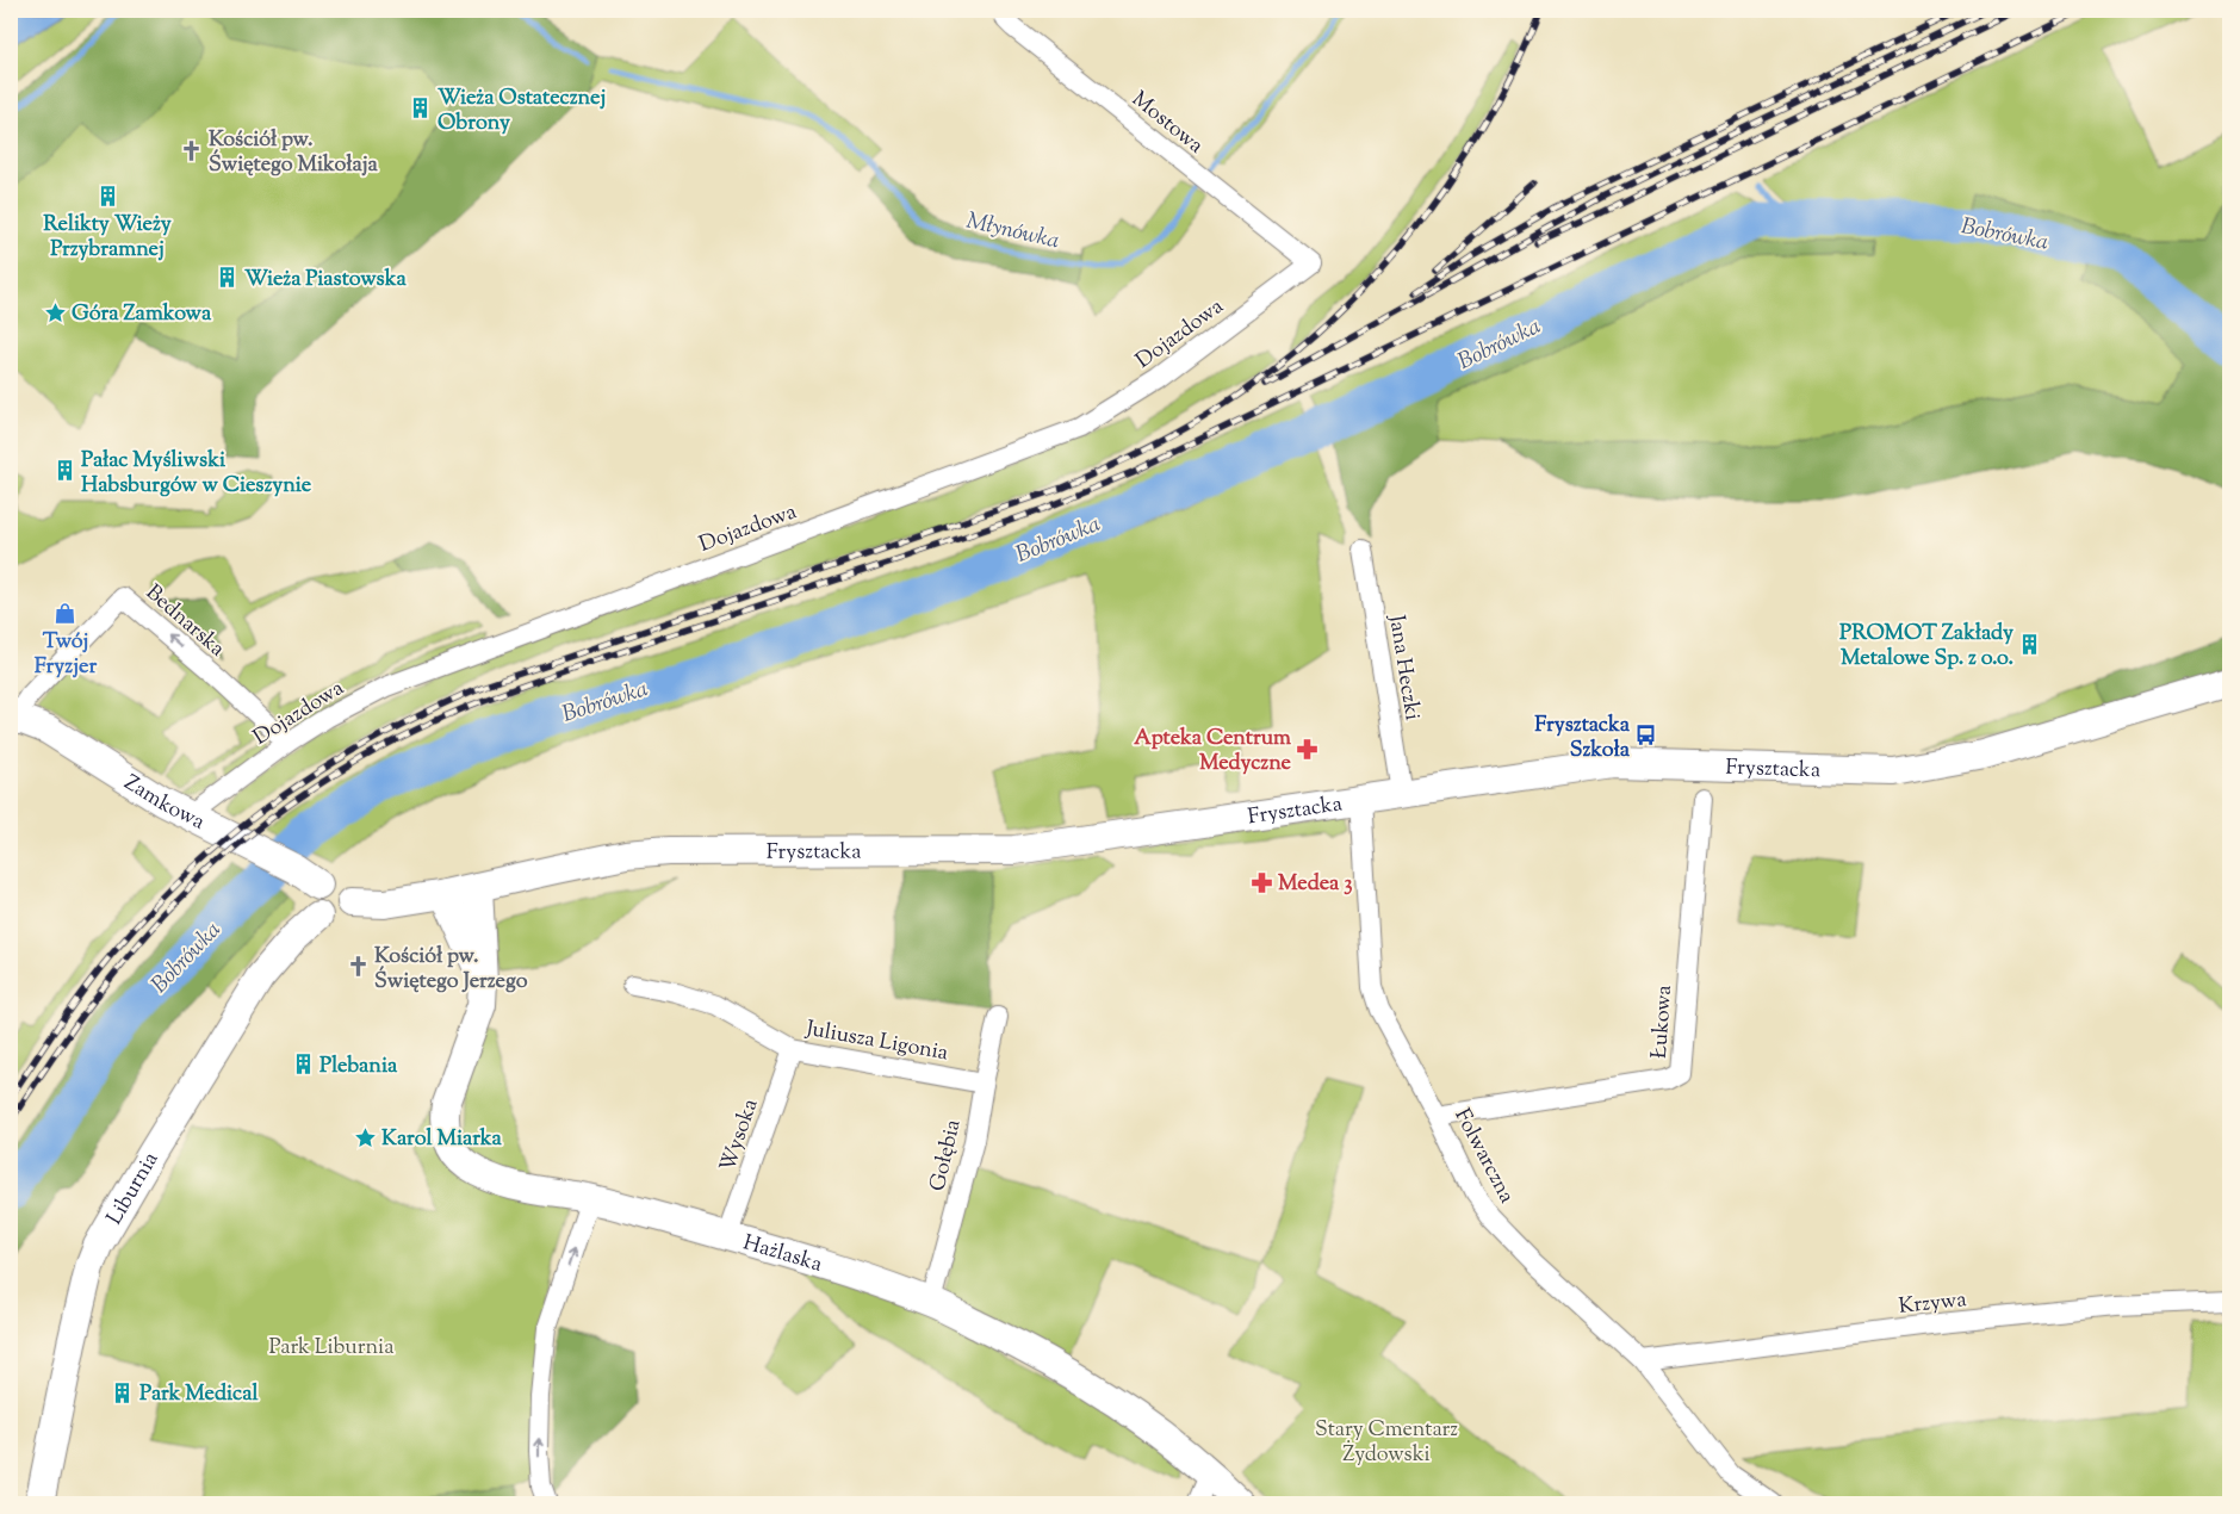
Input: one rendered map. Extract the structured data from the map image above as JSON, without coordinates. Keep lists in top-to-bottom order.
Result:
{
  "streets": {
    "street": [
      "Mostowa",
      "Dojazdowa",
      "Bednarska",
      "Jana Heczki",
      "Frysztacka",
      "Zamkowa",
      "Łukowa",
      "Juliusza Ligonia",
      "Wysoka",
      "Gołębia",
      "Folwarczna",
      "Liburnia",
      "Hażlaska",
      "Krzywa"
    ]
  },
  "crossings": [
    ["Mostowa", "Dojazdowa"],
    ["Dojazdowa", "Bednarska"],
    ["Dojazdowa", "Zamkowa"],
    ["Bednarska", "Zamkowa"],
    ["Jana Heczki", "Frysztacka"],
    ["Frysztacka", "Folwarczna"],
    ["Frysztacka", "Hażlaska"],
    ["Łukowa", "Folwarczna"],
    ["Juliusza Ligonia", "Wysoka"],
    ["Juliusza Ligonia", "Gołębia"],
    ["Wysoka", "Hażlaska"],
    ["Gołębia", "Hażlaska"],
    ["Folwarczna", "Krzywa"]
  ],
  "water": ["Młynówka", "Bobrówka"],
  "parks": ["Park Liburnia", "Stary Cmentarz Żydowski"],
  "places": {
    "building": [
      "Wieża Ostatecznej Obrony",
      "Relikty Wieży Przybramnej",
      "Wieża Piastowska",
      "Pałac Myśliwski Habsburgów w Cieszynie",
      "PROMOT Zakłady Metalowe Sp. z o.o.",
      "Plebania",
      "Park Medical"
    ],
    "church": ["Kościół pw. Świętego Mikołaja", "Kościół pw. Świętego Jerzego"],
    "place": ["Góra Zamkowa", "Karol Miarka"],
    "shop": ["Twój Fryzjer"],
    "bus stop": ["Frysztacka Szkoła"],
    "pharmacy": ["Apteka Centrum Medyczne", "Medea 3"]
  }
}
